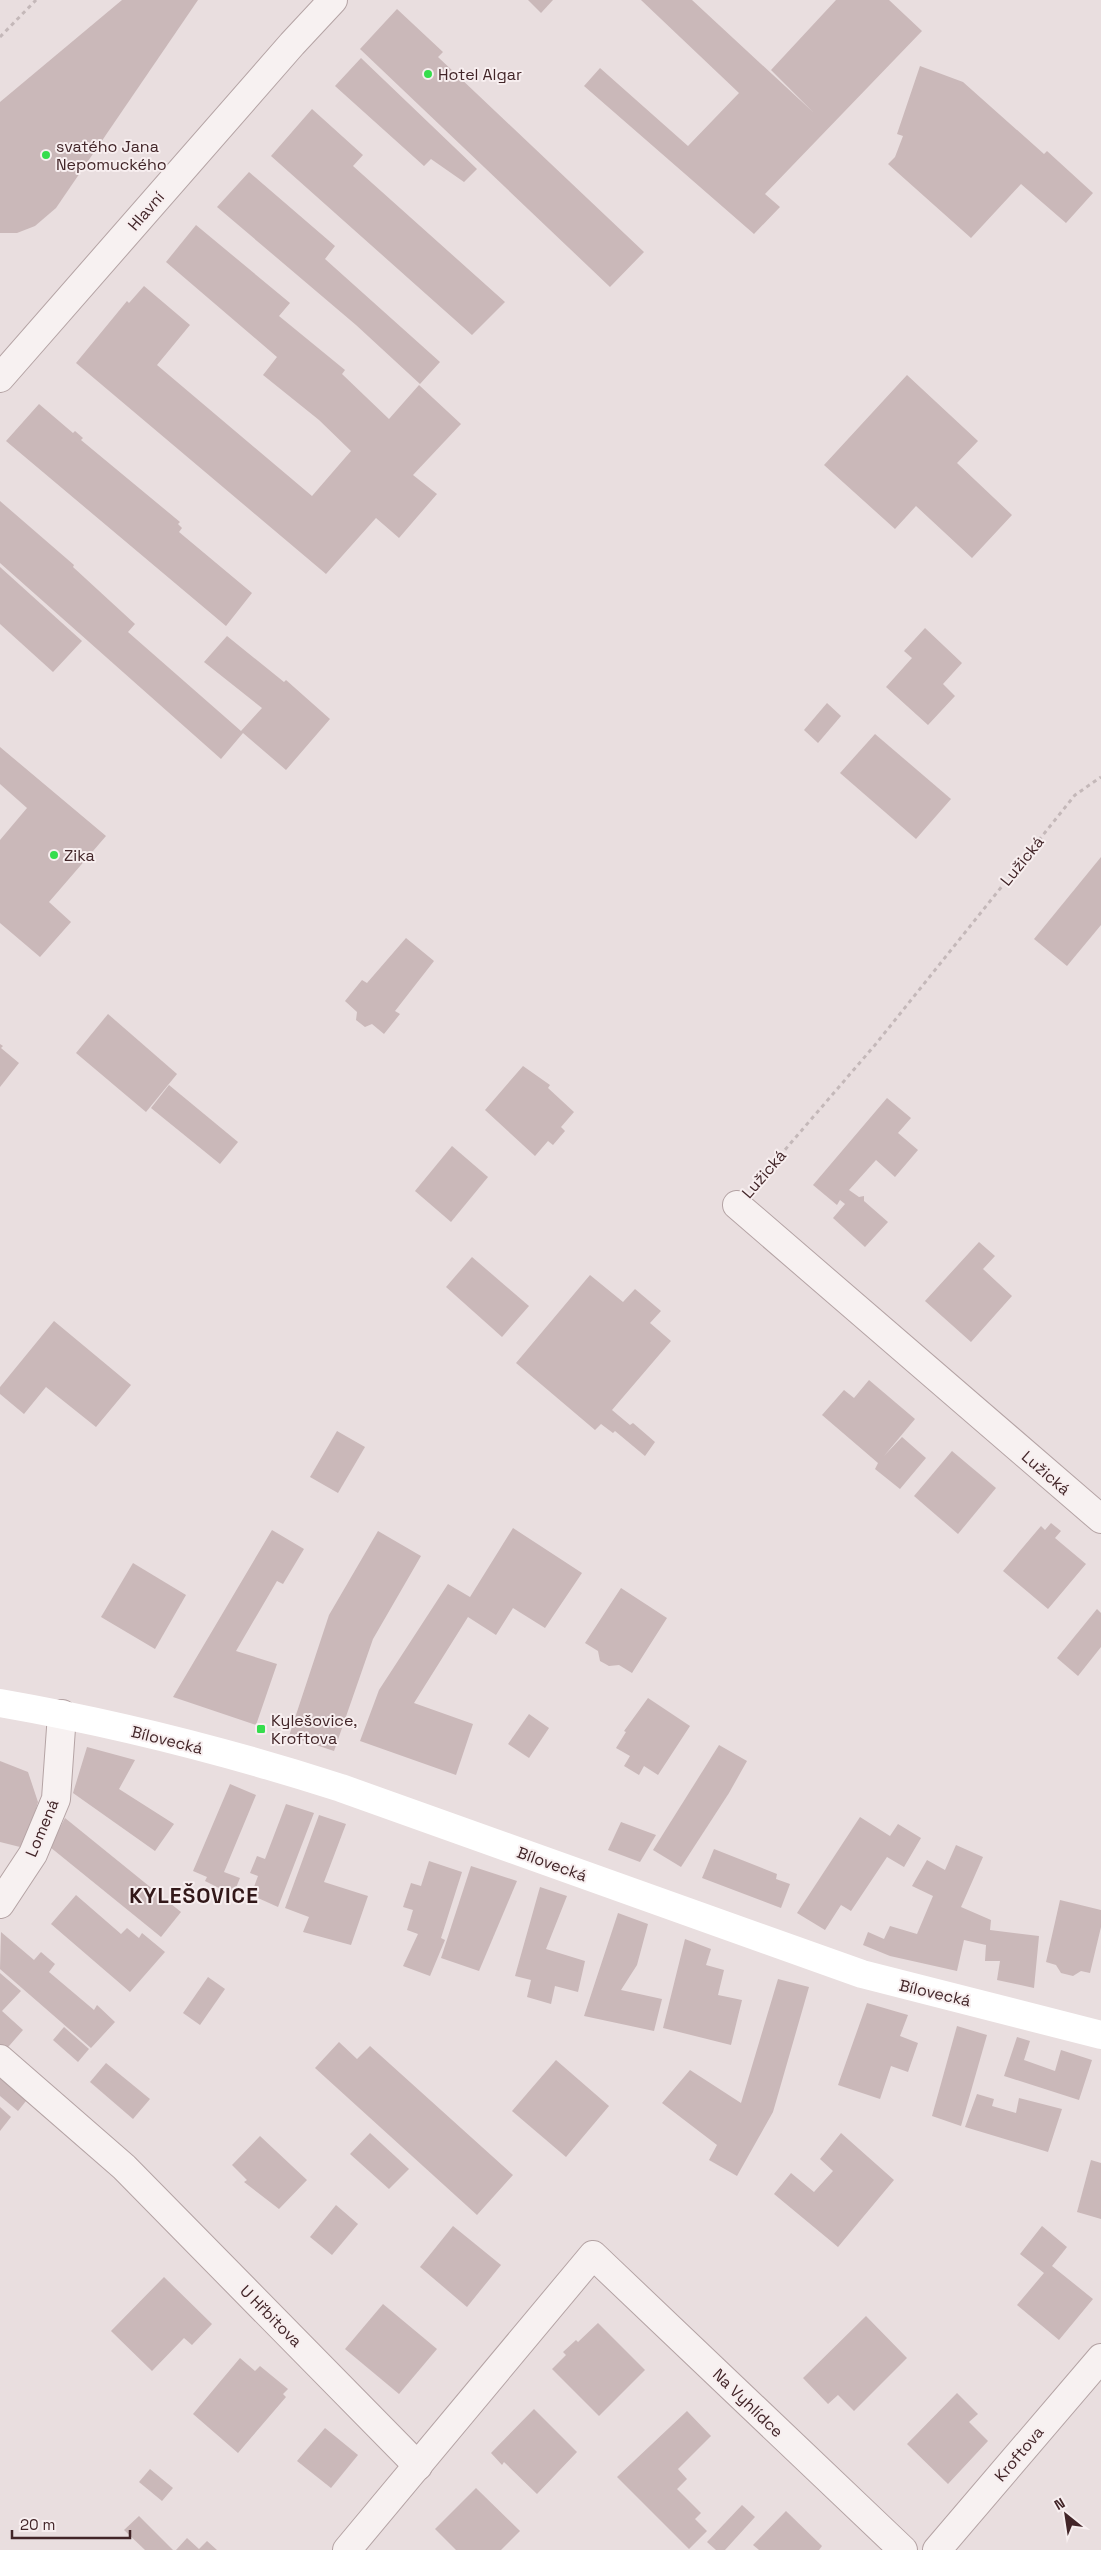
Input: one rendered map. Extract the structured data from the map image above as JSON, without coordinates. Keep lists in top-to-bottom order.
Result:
{
  "streets": {
    "main road": ["Bílovecká"],
    "street": [
      "Hlavní",
      "Lužická",
      "Lomená",
      "U Hřbitova",
      "Na Vyhlídce",
      "Kroftova"
    ]
  },
  "crossings": [
    ["Bílovecká", "Lomená"],
    ["U Hřbitova", "Na Vyhlídce"]
  ],
  "districts": ["KYLEŠOVICE"],
  "places": {
    "other": ["Hotel Algar", "svatého Jana Nepomuckého", "Zika"],
    "transit": ["Kylešovice, Kroftova"]
  },
  "scale_bar": "20 m",
  "north": "top left"
}
